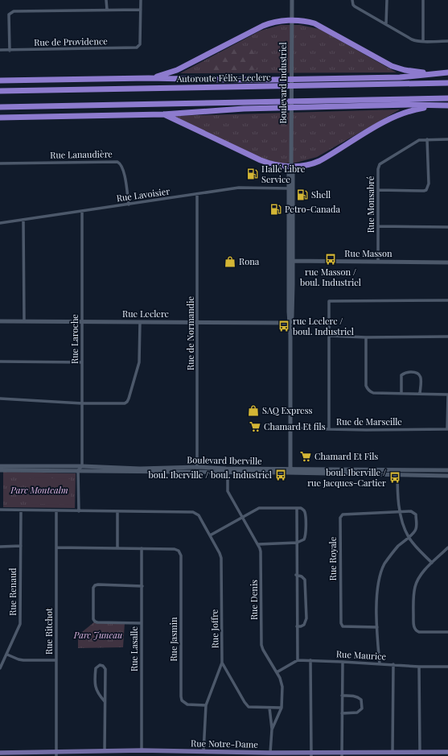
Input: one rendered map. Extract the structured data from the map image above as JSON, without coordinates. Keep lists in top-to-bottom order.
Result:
{
  "streets": {
    "highway": ["Autoroute Félix-Leclerc"],
    "main road": ["Rue Notre-Dame"],
    "street": [
      "Rue de Providence",
      "Boulevard Industriel",
      "Rue Lanaudière",
      "Rue Lavoisier",
      "Rue Monsabré",
      "Rue Masson",
      "Rue Leclerc",
      "Rue de Normandie",
      "Rue Laroche",
      "Rue de Marseille",
      "Boulevard Iberville",
      "Rue Royale",
      "Rue Renaud",
      "Rue Denis",
      "Rue Joffre",
      "Rue Ritchot",
      "Rue Jasmin",
      "Rue Lasalle",
      "Rue Maurice"
    ]
  },
  "crossings": [
    ["Boulevard Industriel", "Rue Lavoisier"],
    ["Boulevard Industriel", "Rue Masson"],
    ["Boulevard Industriel", "Rue Leclerc"],
    ["Boulevard Industriel", "Rue de Marseille"],
    ["Boulevard Industriel", "Boulevard Iberville"],
    ["Rue Lanaudière", "Rue Lavoisier"],
    ["Rue Lavoisier", "Rue de Normandie"],
    ["Rue Lavoisier", "Rue Laroche"],
    ["Rue Monsabré", "Rue Masson"],
    ["Rue Leclerc", "Rue de Normandie"],
    ["Rue Leclerc", "Rue Laroche"],
    ["Rue de Normandie", "Boulevard Iberville"],
    ["Rue Laroche", "Boulevard Iberville"],
    ["Boulevard Iberville", "Rue Denis"],
    ["Rue Denis", "Rue Maurice"],
    ["Rue Denis", "Rue Notre-Dame"],
    ["Rue Joffre", "Rue Jasmin"],
    ["Rue Joffre", "Rue Notre-Dame"],
    ["Rue Ritchot", "Rue Notre-Dame"],
    ["Rue Jasmin", "Rue Lasalle"],
    ["Rue Lasalle", "Rue Notre-Dame"]
  ],
  "parks": ["Parc Montcalm", "Parc Juneau"],
  "places": {
    "fuel station": ["Hallé Libre Service", "Shell", "Petro-Canada"],
    "bus stop": [
      "rue Masson / boul. Industriel",
      "rue Leclerc / boul. Industriel",
      "boul. Iberville / boul. Industriel",
      "boul. Iberville / rue Jacques-Cartier"
    ],
    "shop": ["Rona", "SAQ Express"],
    "supermarket": ["Chamard Et fils", "Chamard Et Fils"]
  }
}
